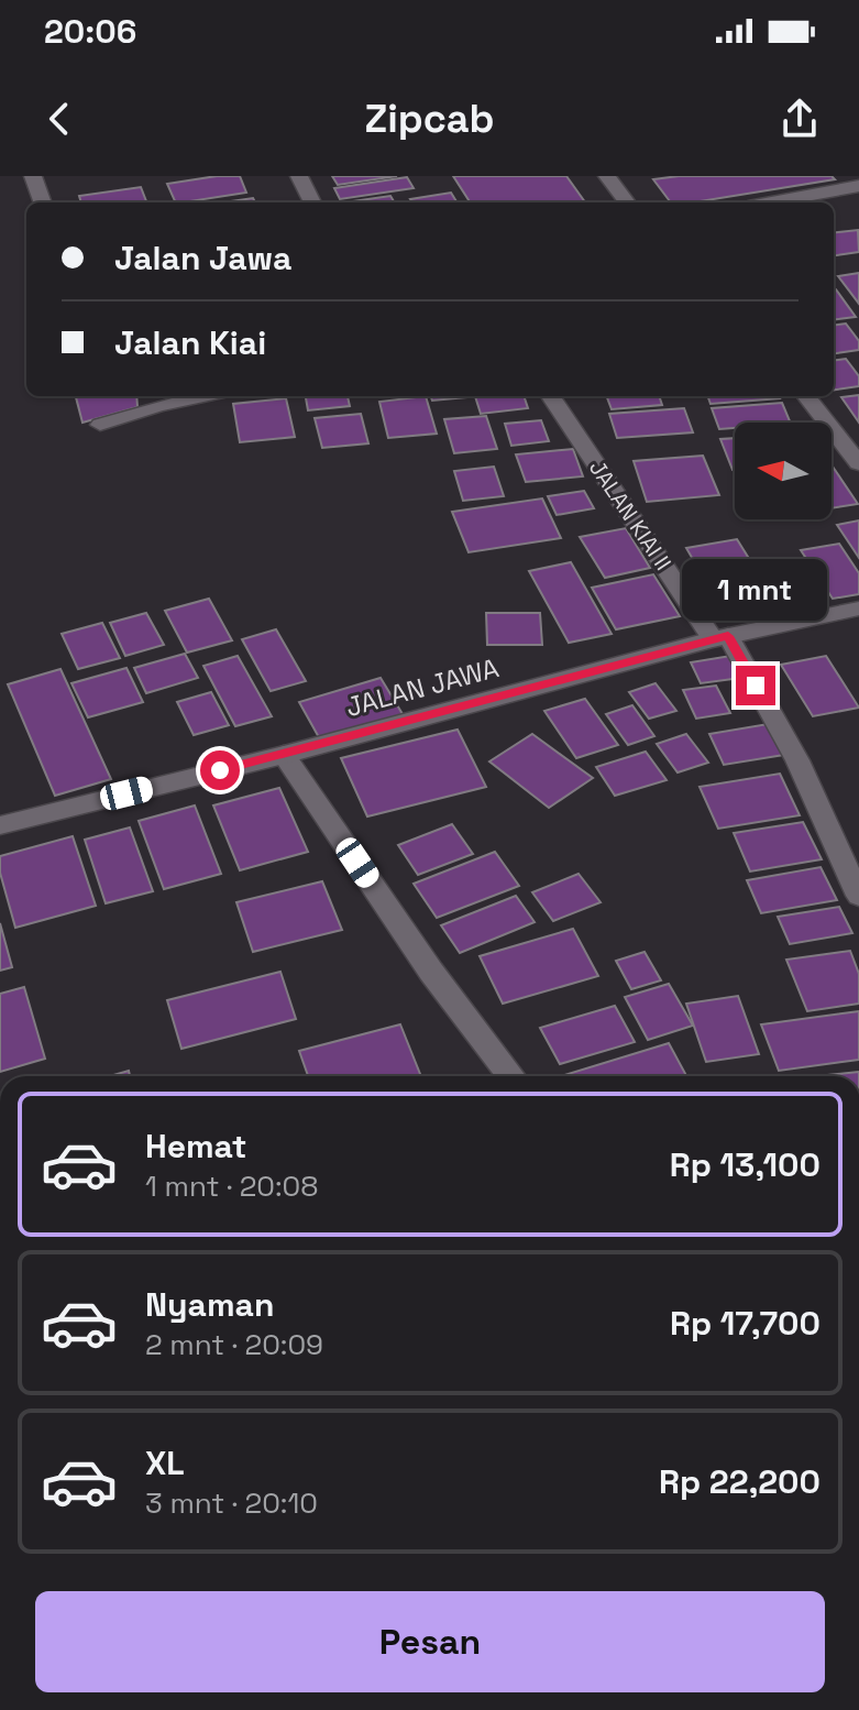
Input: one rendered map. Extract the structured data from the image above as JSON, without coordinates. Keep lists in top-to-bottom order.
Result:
{
  "streets": {
    "street": ["JALAN KIAI II", "JALAN JAWA"]
  },
  "crossings": [
    ["JALAN KIAI II", "JALAN JAWA"]
  ],
  "north": "left",
  "page": {
    "status": "20:06",
    "header": "Zipcab",
    "banner": ["Jalan Jawa", "Jalan Kiai"],
    "bubble": "1 mnt",
    "list": [
      {
        "name": "Hemat",
        "note": "1 mnt · 20:08",
        "value": "Rp 13,100"
      },
      {
        "name": "Nyaman",
        "note": "2 mnt · 20:09",
        "value": "Rp 17,700"
      },
      {
        "name": "XL",
        "note": "3 mnt · 20:10",
        "value": "Rp 22,200"
      }
    ],
    "buttons": "Pesan"
  }
}
